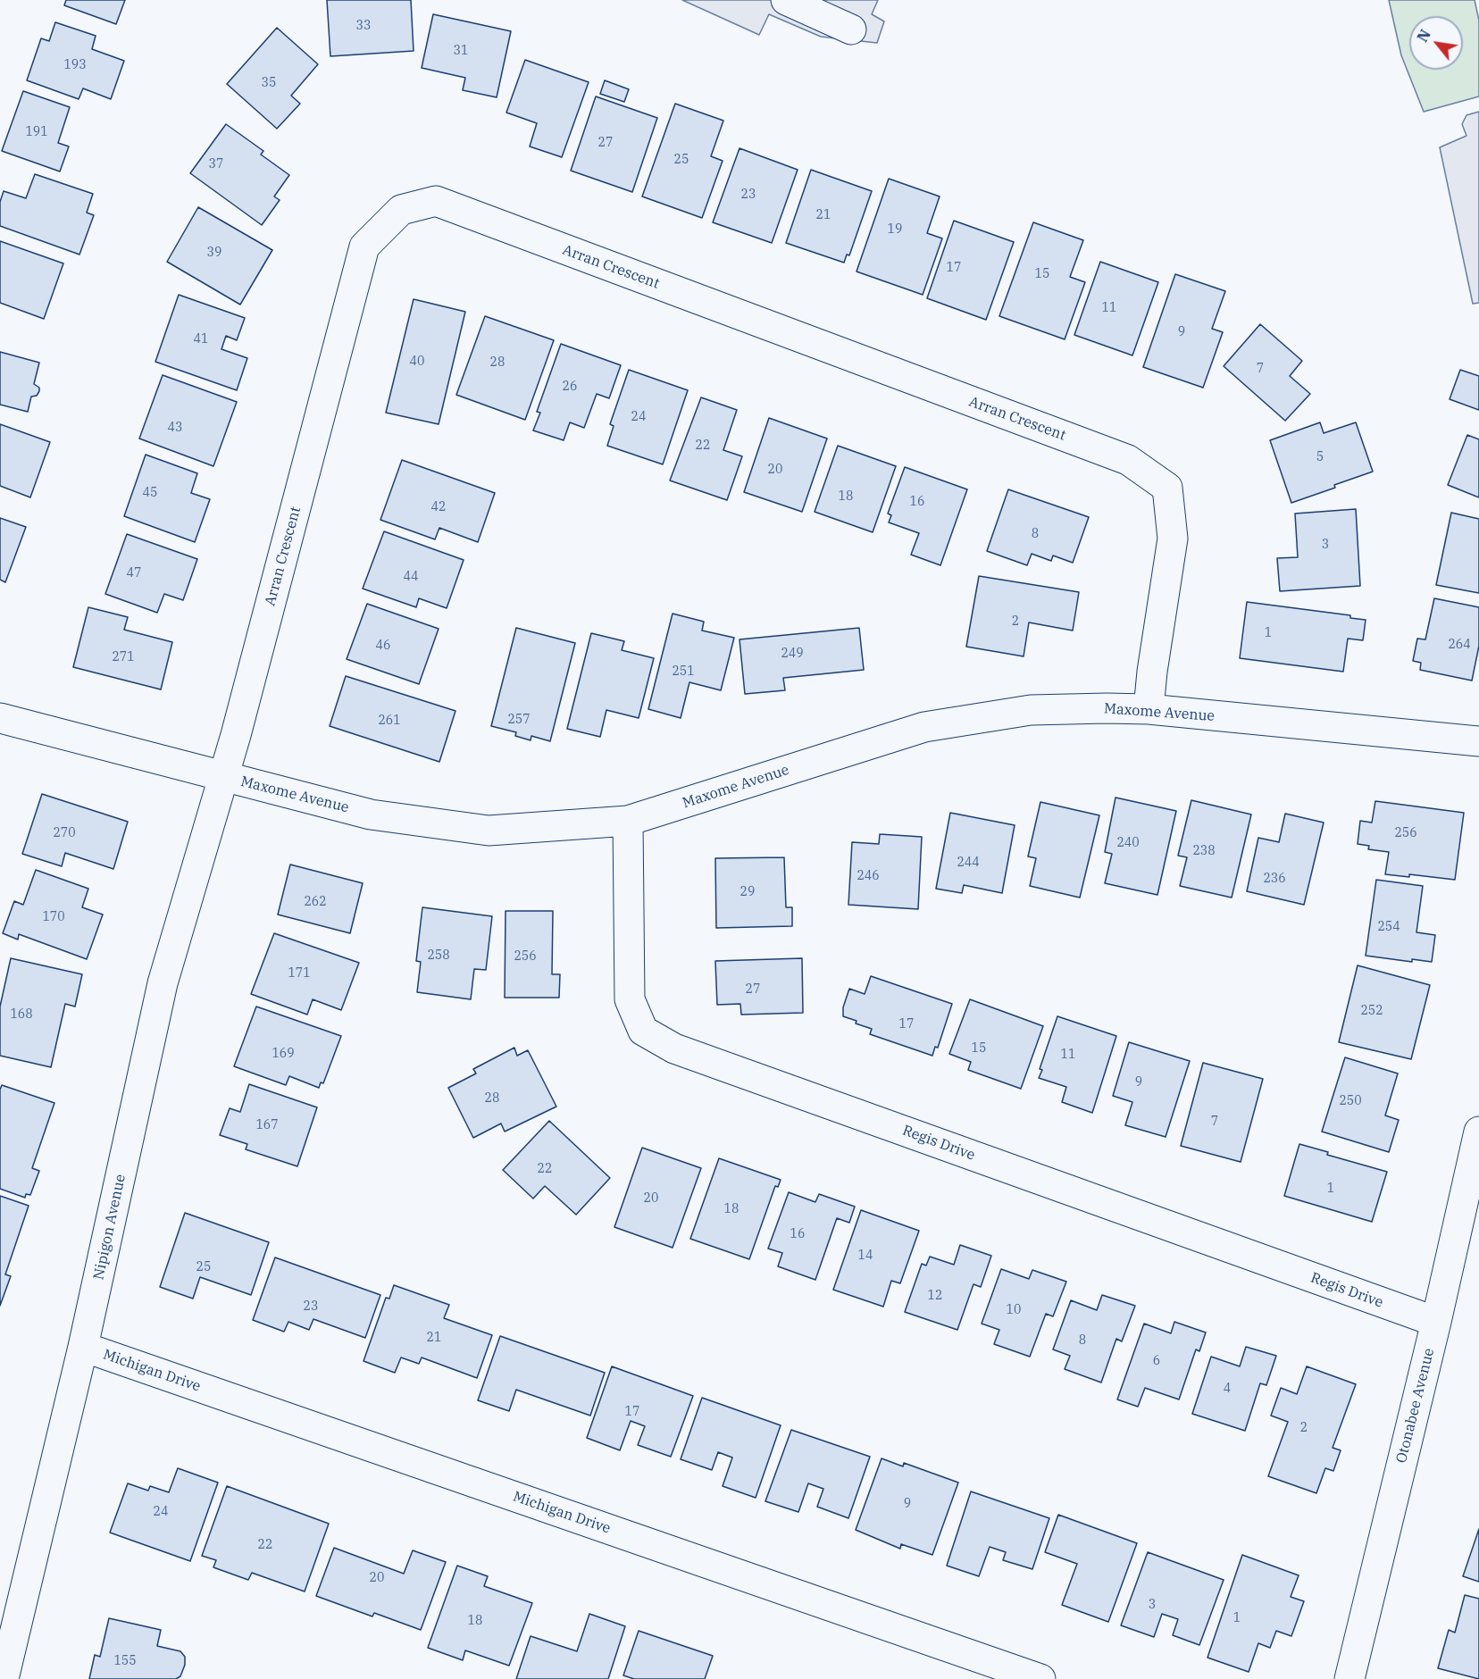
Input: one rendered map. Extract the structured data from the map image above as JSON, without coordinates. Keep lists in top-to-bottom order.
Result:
{
  "streets": {
    "street": [
      "Arran Crescent",
      "Maxome Avenue",
      "Regis Drive",
      "Nipigon Avenue",
      "Michigan Drive",
      "Otonabee Avenue"
    ]
  },
  "crossings": [
    ["Arran Crescent", "Maxome Avenue"],
    ["Arran Crescent", "Nipigon Avenue"],
    ["Maxome Avenue", "Regis Drive"],
    ["Maxome Avenue", "Nipigon Avenue"],
    ["Regis Drive", "Otonabee Avenue"],
    ["Nipigon Avenue", "Michigan Drive"]
  ],
  "house_numbers": [
    "33",
    "31",
    "193",
    "35",
    "191",
    "27",
    "25",
    "37",
    "23",
    "21",
    "19",
    "39",
    "17",
    "15",
    "11",
    "9",
    "41",
    "40",
    "28",
    "7",
    "26",
    "24",
    "43",
    "22",
    "5",
    "20",
    "45",
    "18",
    "16",
    "42",
    "8",
    "3",
    "47",
    "44",
    "2",
    "1",
    "264",
    "46",
    "249",
    "271",
    "251",
    "257",
    "261",
    "270",
    "256",
    "240",
    "238",
    "244",
    "246",
    "236",
    "29",
    "262",
    "170",
    "254",
    "258",
    "256",
    "171",
    "27",
    "252",
    "168",
    "17",
    "15",
    "169",
    "11",
    "9",
    "28",
    "250",
    "7",
    "167",
    "22",
    "1",
    "20",
    "18",
    "16",
    "14",
    "25",
    "12",
    "23",
    "10",
    "21",
    "8",
    "6",
    "4",
    "17",
    "2",
    "9",
    "24",
    "22",
    "20",
    "3",
    "1",
    "18",
    "155"
  ],
  "north": "top left"
}
